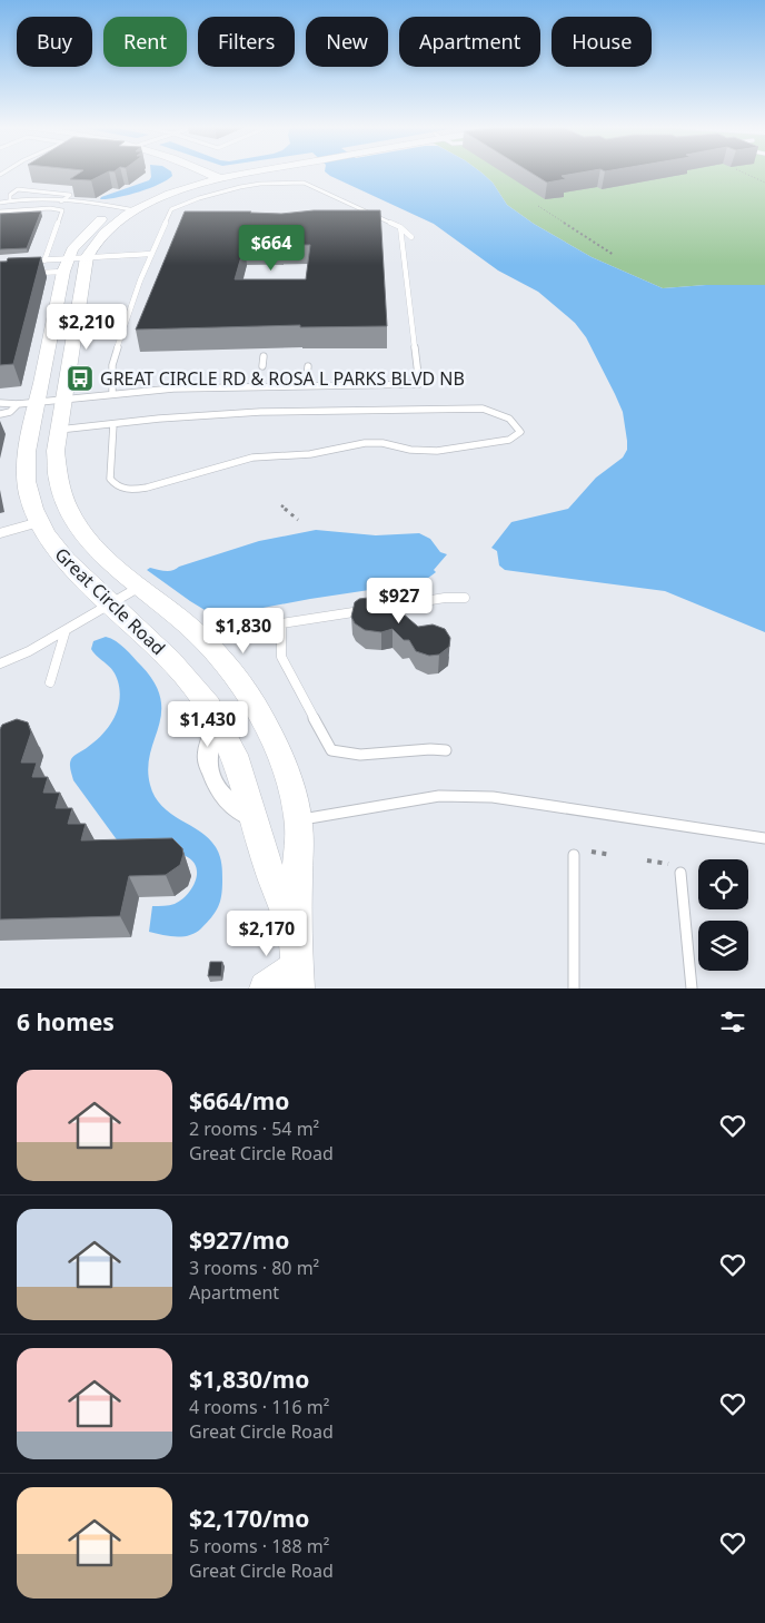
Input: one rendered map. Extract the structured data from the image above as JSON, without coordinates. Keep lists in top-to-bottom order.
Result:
{
  "streets": {
    "street": ["Great Circle Road"]
  },
  "places": {
    "bus stop": ["GREAT CIRCLE RD & ROSA L PARKS BLVD NB"]
  },
  "page": {
    "chip": [
      "Buy",
      "Rent",
      "Filters",
      "New",
      "Apartment",
      "House"
    ],
    "price": [
      "$664",
      "$2,210",
      "$927",
      "$1,830",
      "$1,430",
      "$2,170"
    ],
    "heading": "6 homes",
    "list": [
      {
        "name": "$664/mo",
        "note": "2 rooms · 54 m² · Great Circle Road"
      },
      {
        "name": "$927/mo",
        "note": "3 rooms · 80 m² · Apartment"
      },
      {
        "name": "$1,830/mo",
        "note": "4 rooms · 116 m² · Great Circle Road"
      },
      {
        "name": "$2,170/mo",
        "note": "5 rooms · 188 m² · Great Circle Road"
      }
    ]
  }
}
